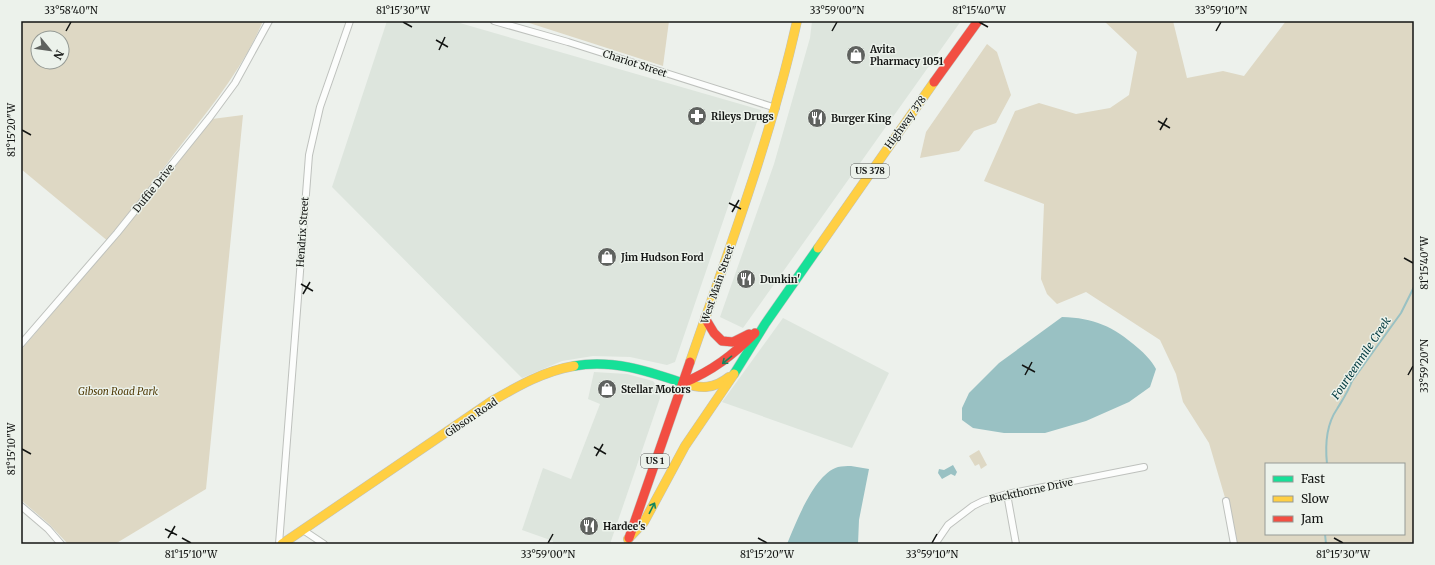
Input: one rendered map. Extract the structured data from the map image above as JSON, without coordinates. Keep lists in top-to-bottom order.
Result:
{
  "streets": {
    "main road": [
      "Highway 378",
      "US 378",
      "West Main Street",
      "Gibson Road",
      "US 1"
    ],
    "street": [
      "Chariot Street",
      "Duffie Drive",
      "Hendrix Street",
      "Buckthorne Drive"
    ]
  },
  "crossings": [
    ["Chariot Street", "West Main Street"],
    ["Highway 378", "US 378"],
    ["US 378", "West Main Street"],
    ["US 378", "Gibson Road"],
    ["Hendrix Street", "Gibson Road"],
    ["West Main Street", "Gibson Road"]
  ],
  "water": ["Fourteenmile Creek"],
  "parks": ["Gibson Road Park"],
  "places": {
    "shop": ["Avita Pharmacy 1051", "Jim Hudson Ford", "Stellar Motors"],
    "pharmacy": ["Rileys Drugs"],
    "restaurant": ["Burger King", "Dunkin'", "Hardee's"]
  },
  "legend": ["Fast", "Slow", "Jam"],
  "north": "bottom right",
  "coordinates": [
    "33°58'40\"N",
    "81°15'30\"W",
    "33°59'00\"N",
    "81°15'40\"W",
    "33°59'10\"N",
    "81°15'20\"W",
    "33°59'20\"N",
    "81°15'10\"W"
  ]
}
